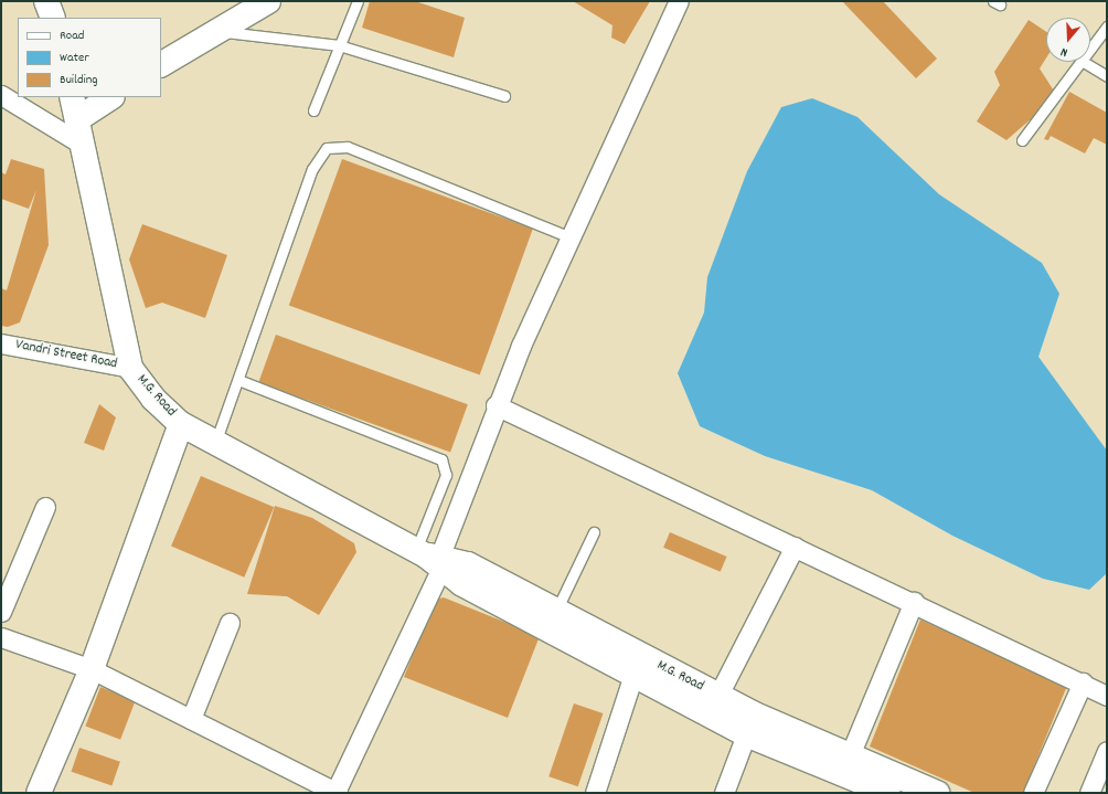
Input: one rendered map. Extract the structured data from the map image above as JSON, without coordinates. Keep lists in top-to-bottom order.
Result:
{
  "streets": {
    "main road": ["M.G. Road"],
    "street": ["Vandri Street Road"]
  },
  "crossings": [
    ["Vandri Street Road", "M.G. Road"]
  ],
  "legend": ["Road", "Water", "Building"],
  "north": "bottom"
}
